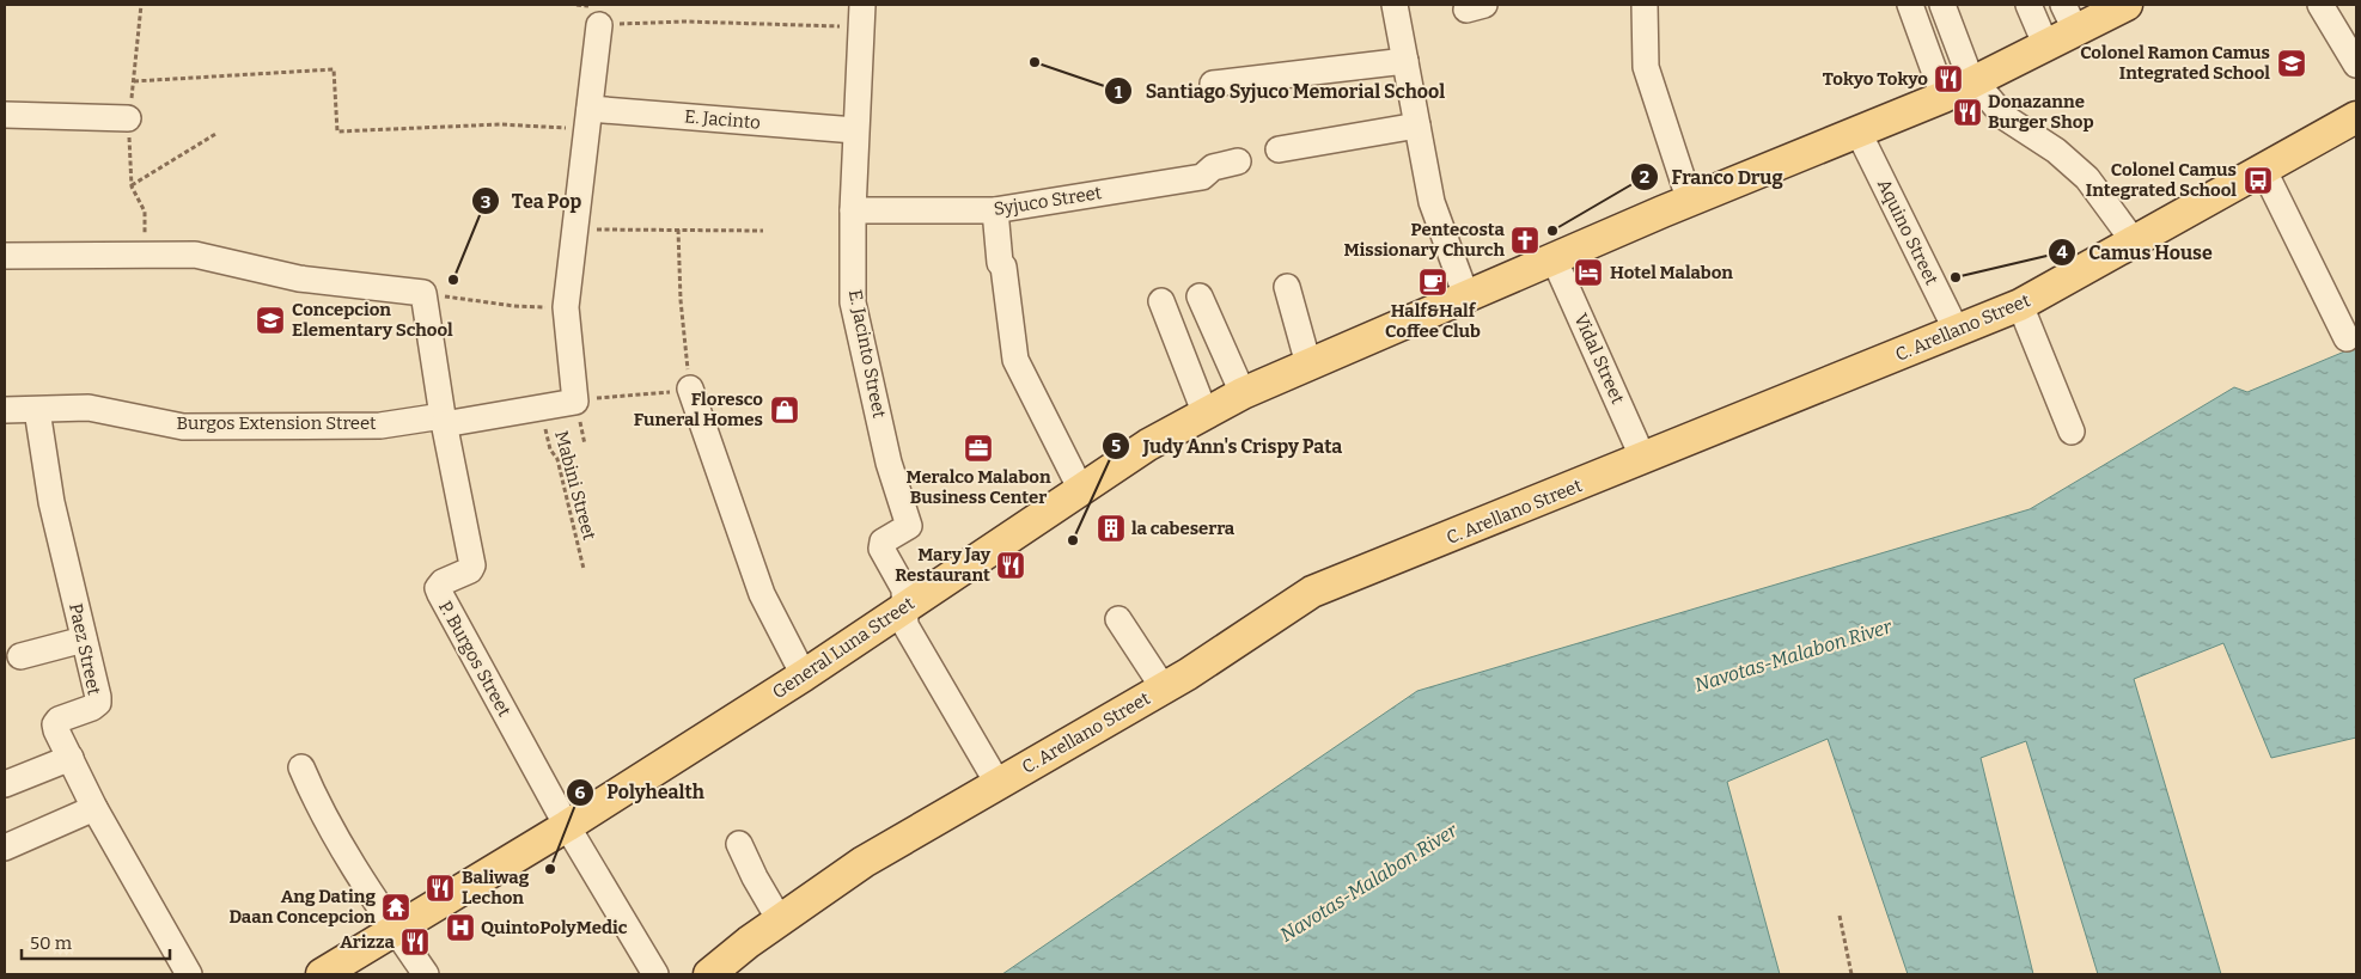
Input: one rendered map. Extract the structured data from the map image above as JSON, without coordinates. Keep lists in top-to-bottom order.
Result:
{
  "streets": {
    "main road": ["C. Arellano Street", "General Luna Street"],
    "street": [
      "E. Jacinto",
      "Syjuco Street",
      "Aquino Street",
      "E. Jacinto Street",
      "Vidal Street",
      "Burgos Extension Street",
      "Paez Street",
      "P. Burgos Street"
    ],
    "path": ["Mabini Street"]
  },
  "crossings": [
    ["E. Jacinto", "E. Jacinto Street"],
    ["Syjuco Street", "E. Jacinto Street"],
    ["Aquino Street", "C. Arellano Street"],
    ["Aquino Street", "General Luna Street"],
    ["C. Arellano Street", "Vidal Street"],
    ["E. Jacinto Street", "General Luna Street"],
    ["Vidal Street", "General Luna Street"],
    ["Burgos Extension Street", "Mabini Street"],
    ["Burgos Extension Street", "Paez Street"],
    ["Burgos Extension Street", "P. Burgos Street"],
    ["General Luna Street", "P. Burgos Street"]
  ],
  "water": ["Navotas-Malabon River"],
  "places": {
    "other": [
      "Santiago Syjuco Memorial School",
      "Franco Drug",
      "Camus House",
      "Tea Pop",
      "Judy Ann's Crispy Pata",
      "Polyhealth"
    ],
    "school or university": ["Colonel Ramon Camus Integrated School", "Concepcion Elementary School"],
    "restaurant": [
      "Tokyo Tokyo",
      "Donazanne Burger Shop",
      "Mary Jay Restaurant",
      "Baliwag Lechon",
      "Arizza"
    ],
    "bus stop": ["Colonel Camus Integrated School"],
    "church": ["Pentecosta Missionary Church"],
    "hotel": ["Hotel Malabon"],
    "cafe": ["Half&Half Coffee Club"],
    "shop": ["Floresco Funeral Homes"],
    "office": ["Meralco Malabon Business Center"],
    "building": ["la cabeserra"],
    "temple": ["Ang Dating Daan Concepcion"],
    "hospital": ["QuintoPolyMedic"]
  },
  "scale_bar": "50 m"
}
